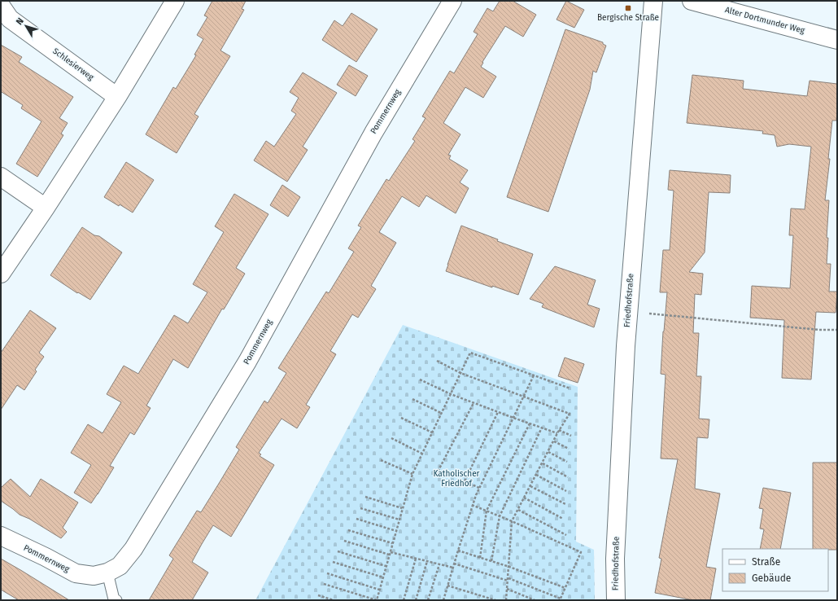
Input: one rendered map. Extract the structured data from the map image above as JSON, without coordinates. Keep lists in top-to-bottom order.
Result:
{
  "streets": {
    "street": [
      "Alter Dortmunder Weg",
      "Schlesierweg",
      "Pommernweg",
      "Friedhofstraße"
    ]
  },
  "parks": ["Katholischer Friedhof"],
  "places": {
    "transit": ["Bergische Straße"]
  },
  "legend": ["Straße", "Gebäude"],
  "north": "top left"
}
